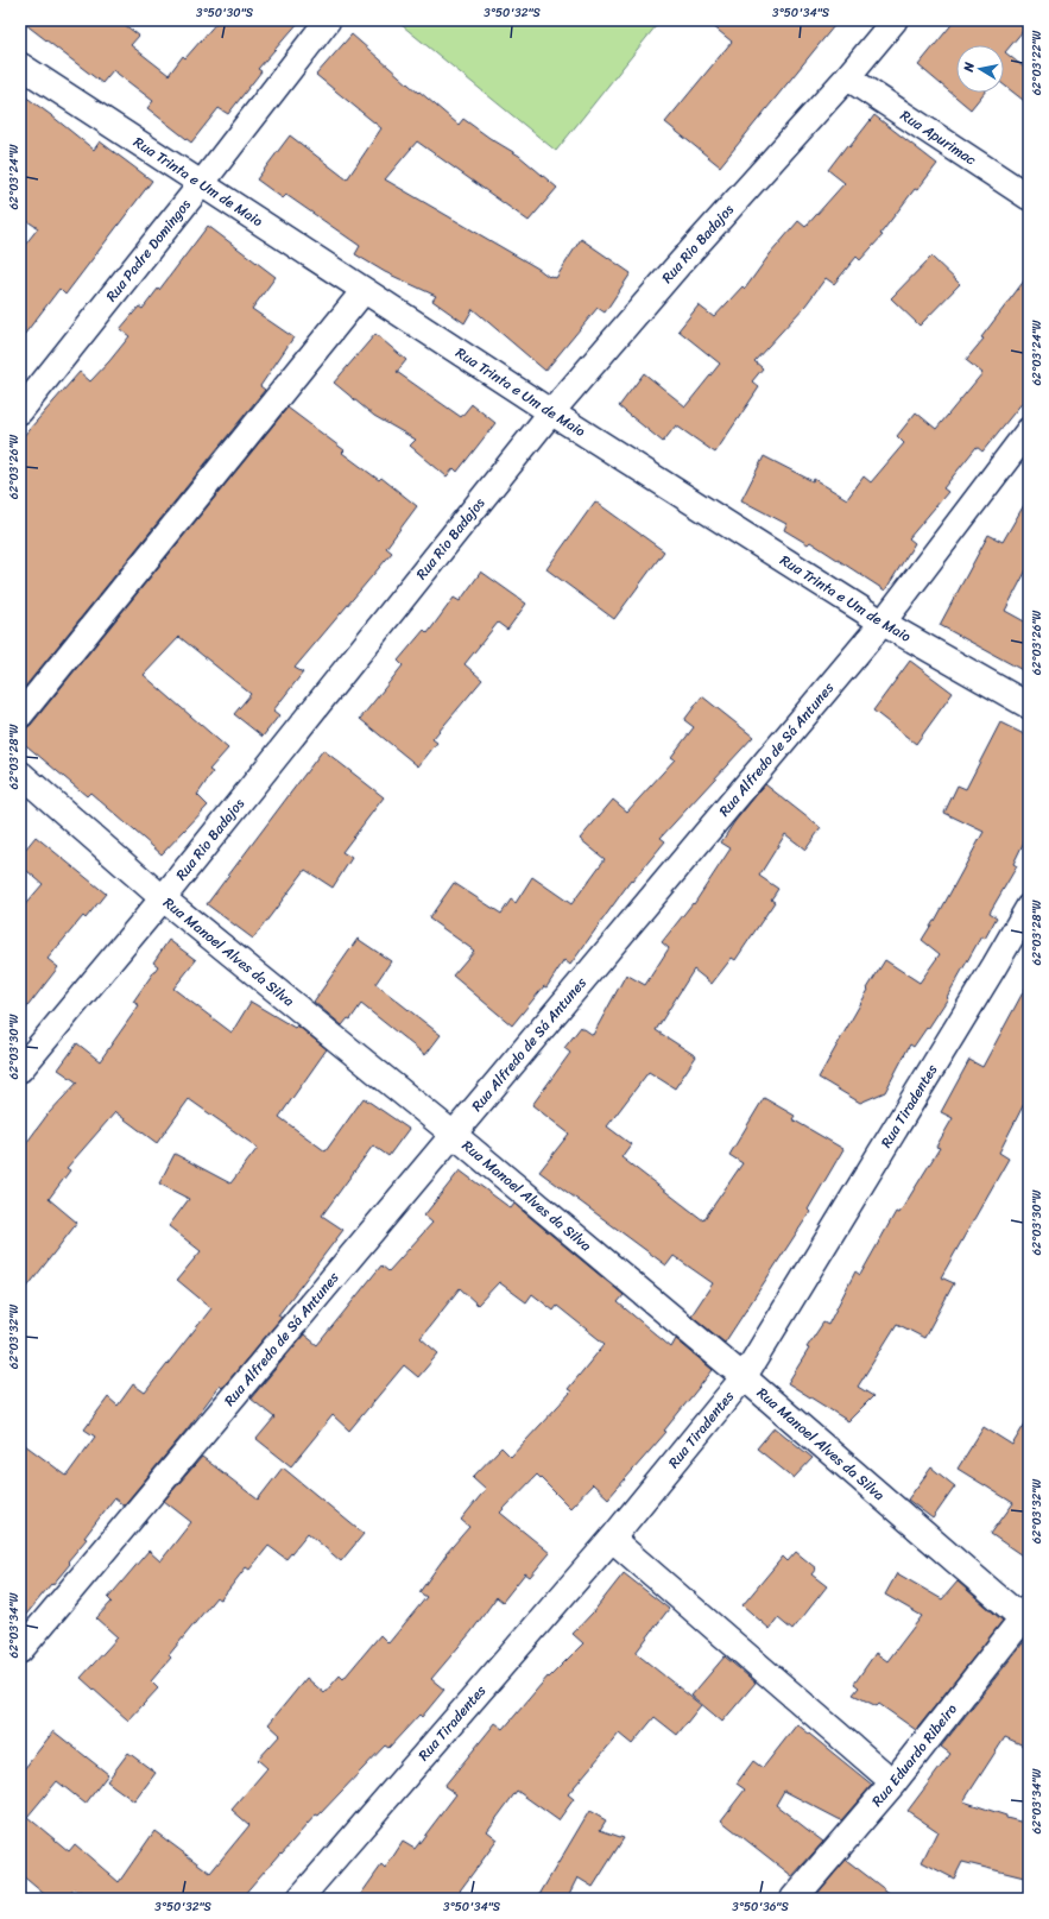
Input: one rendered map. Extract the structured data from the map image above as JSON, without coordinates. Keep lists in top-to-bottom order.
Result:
{
  "streets": {
    "street": [
      "Rua Apurimac",
      "Rua Trinta e Um de Maio",
      "Rua Rio Badajos",
      "Rua Padre Domingos",
      "Rua Alfredo de Sá Antunes",
      "Rua Manoel Alves da Silva",
      "Rua Tiradentes",
      "Rua Eduardo Ribeiro"
    ]
  },
  "crossings": [
    ["Rua Apurimac", "Rua Rio Badajos"],
    ["Rua Trinta e Um de Maio", "Rua Rio Badajos"],
    ["Rua Trinta e Um de Maio", "Rua Padre Domingos"],
    ["Rua Trinta e Um de Maio", "Rua Alfredo de Sá Antunes"],
    ["Rua Rio Badajos", "Rua Manoel Alves da Silva"],
    ["Rua Alfredo de Sá Antunes", "Rua Manoel Alves da Silva"],
    ["Rua Manoel Alves da Silva", "Rua Tiradentes"],
    ["Rua Manoel Alves da Silva", "Rua Eduardo Ribeiro"]
  ],
  "north": "left",
  "coordinates": [
    "3°50'30\"S",
    "3°50'32\"S",
    "3°50'34\"S",
    "62°03'22\"W",
    "62°03'24\"W",
    "62°03'26\"W",
    "62°03'28\"W",
    "62°03'30\"W",
    "62°03'32\"W",
    "62°03'34\"W",
    "3°50'36\"S"
  ]
}
